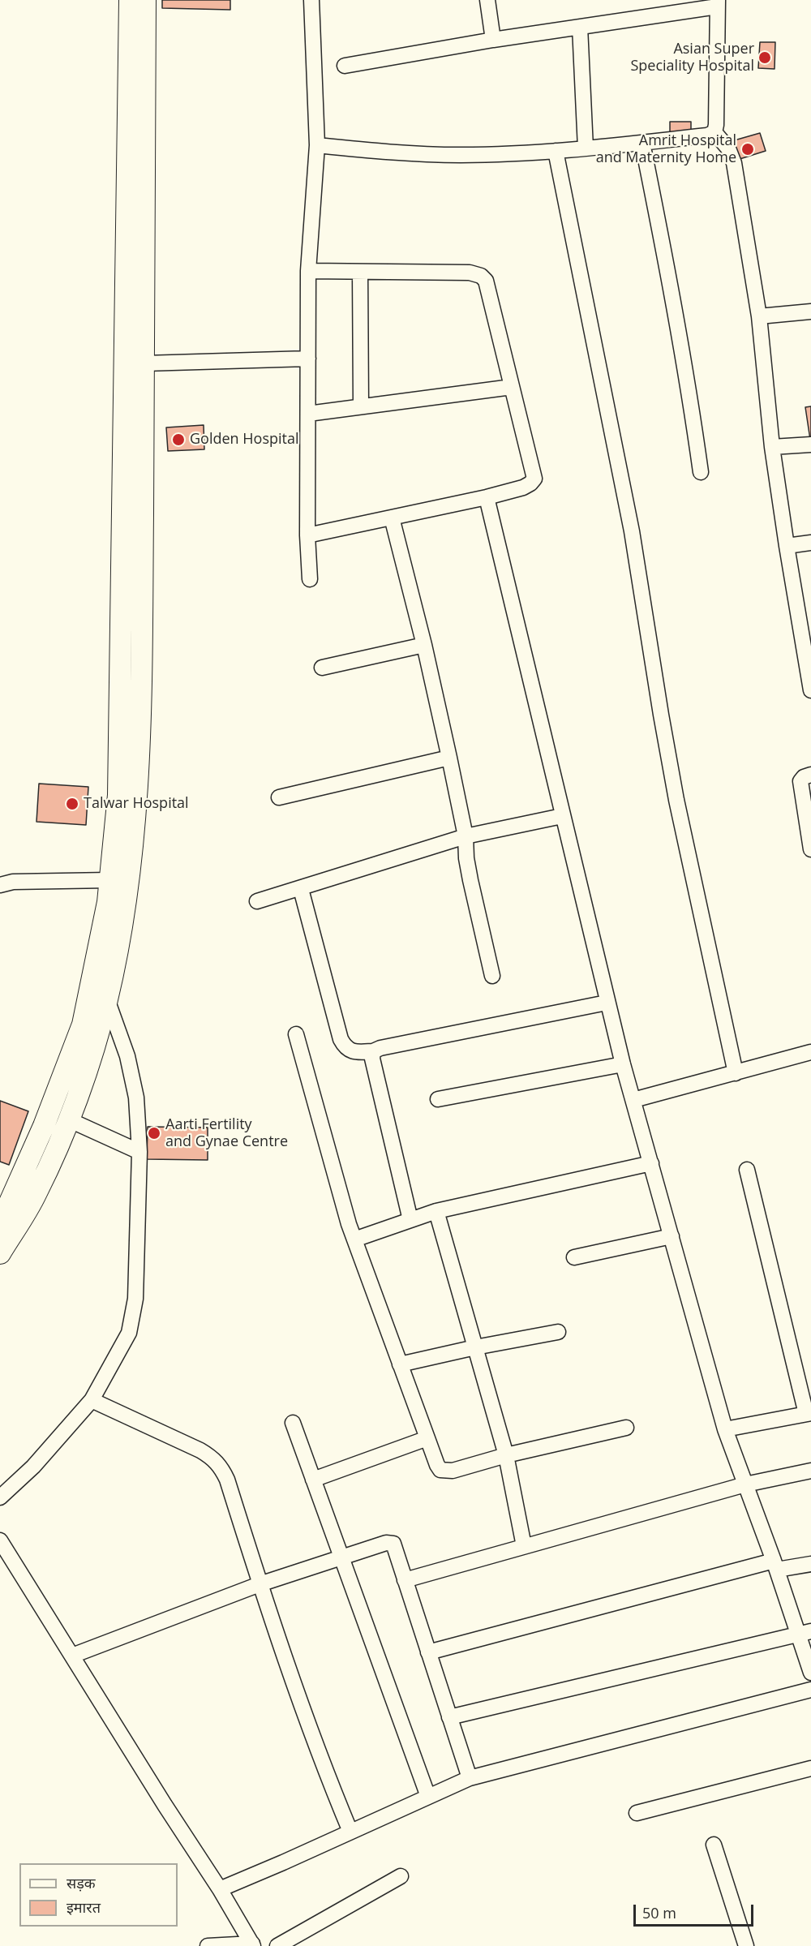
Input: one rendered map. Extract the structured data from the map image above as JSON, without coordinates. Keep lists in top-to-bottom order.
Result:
{
  "places": [
    "Asian Super Speciality Hospital",
    "Amrit Hospital and Maternity Home",
    "Golden Hospital",
    "Talwar Hospital",
    "Aarti Fertility and Gynae Centre"
  ],
  "legend": ["सड़क", "इमारत"],
  "scale_bar": "50 m"
}
